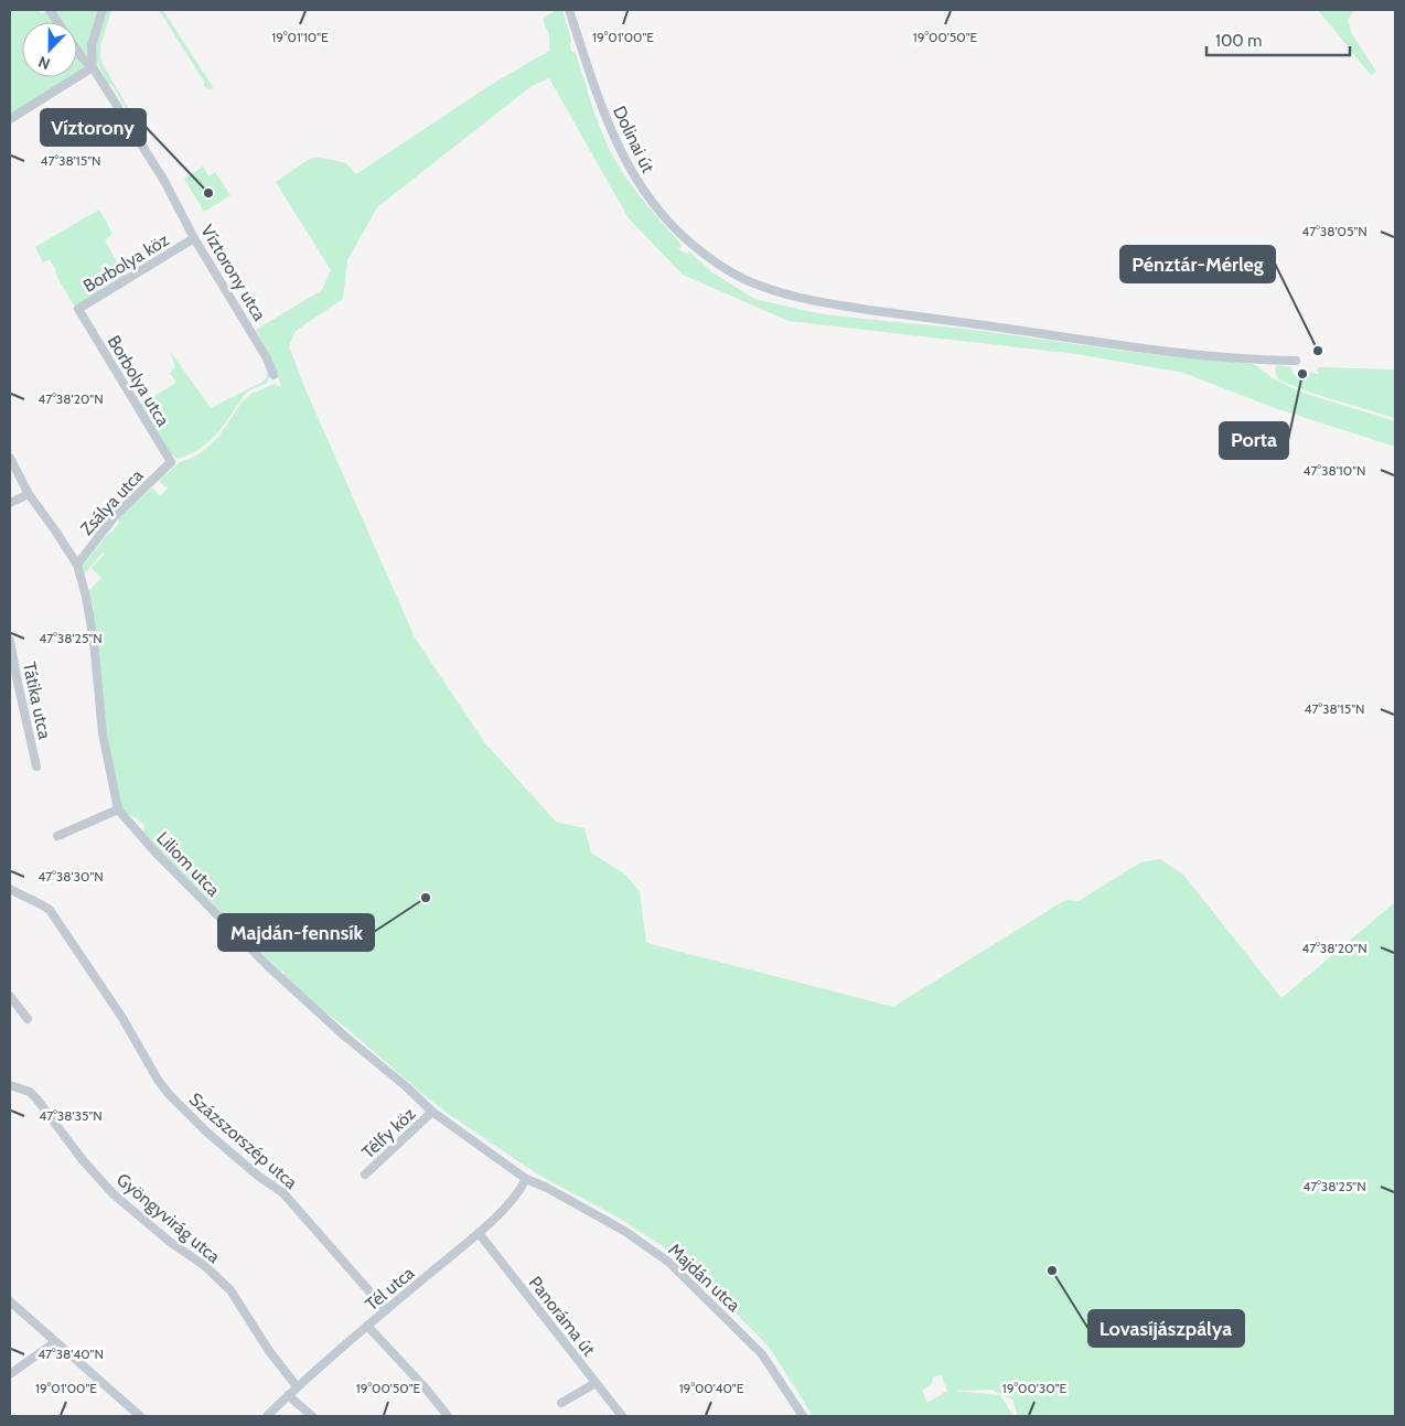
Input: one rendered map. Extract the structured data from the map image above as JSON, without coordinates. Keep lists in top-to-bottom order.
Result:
{
  "streets": {
    "street": [
      "Dolinai út",
      "Borbolya köz",
      "Víztorony utca",
      "Borbolya utca",
      "Zsálya utca",
      "Tátika utca",
      "Liliom utca",
      "Télfy köz",
      "Százszorszép utca",
      "Gyöngyvirág utca",
      "Majdán utca",
      "Tél utca",
      "Panoráma út"
    ]
  },
  "crossings": [
    ["Borbolya köz", "Víztorony utca"],
    ["Borbolya köz", "Borbolya utca"],
    ["Borbolya utca", "Zsálya utca"],
    ["Zsálya utca", "Liliom utca"],
    ["Liliom utca", "Télfy köz"],
    ["Liliom utca", "Majdán utca"],
    ["Liliom utca", "Tél utca"],
    ["Százszorszép utca", "Tél utca"],
    ["Gyöngyvirág utca", "Tél utca"],
    ["Majdán utca", "Tél utca"],
    ["Tél utca", "Panoráma út"]
  ],
  "places": [
    "Víztorony",
    "Pénztár-Mérleg",
    "Porta",
    "Majdán-fennsík",
    "Lovasíjászpálya"
  ],
  "scale_bar": "100 m",
  "north": "bottom",
  "coordinates": [
    "19°01'10\"E",
    "19°01'00\"E",
    "19°00'50\"E",
    "47°38'15\"N",
    "47°38'05\"N",
    "47°38'20\"N",
    "47°38'10\"N",
    "47°38'25\"N",
    "47°38'30\"N",
    "47°38'35\"N",
    "47°38'40\"N",
    "19°00'40\"E",
    "19°00'30\"E"
  ]
}
